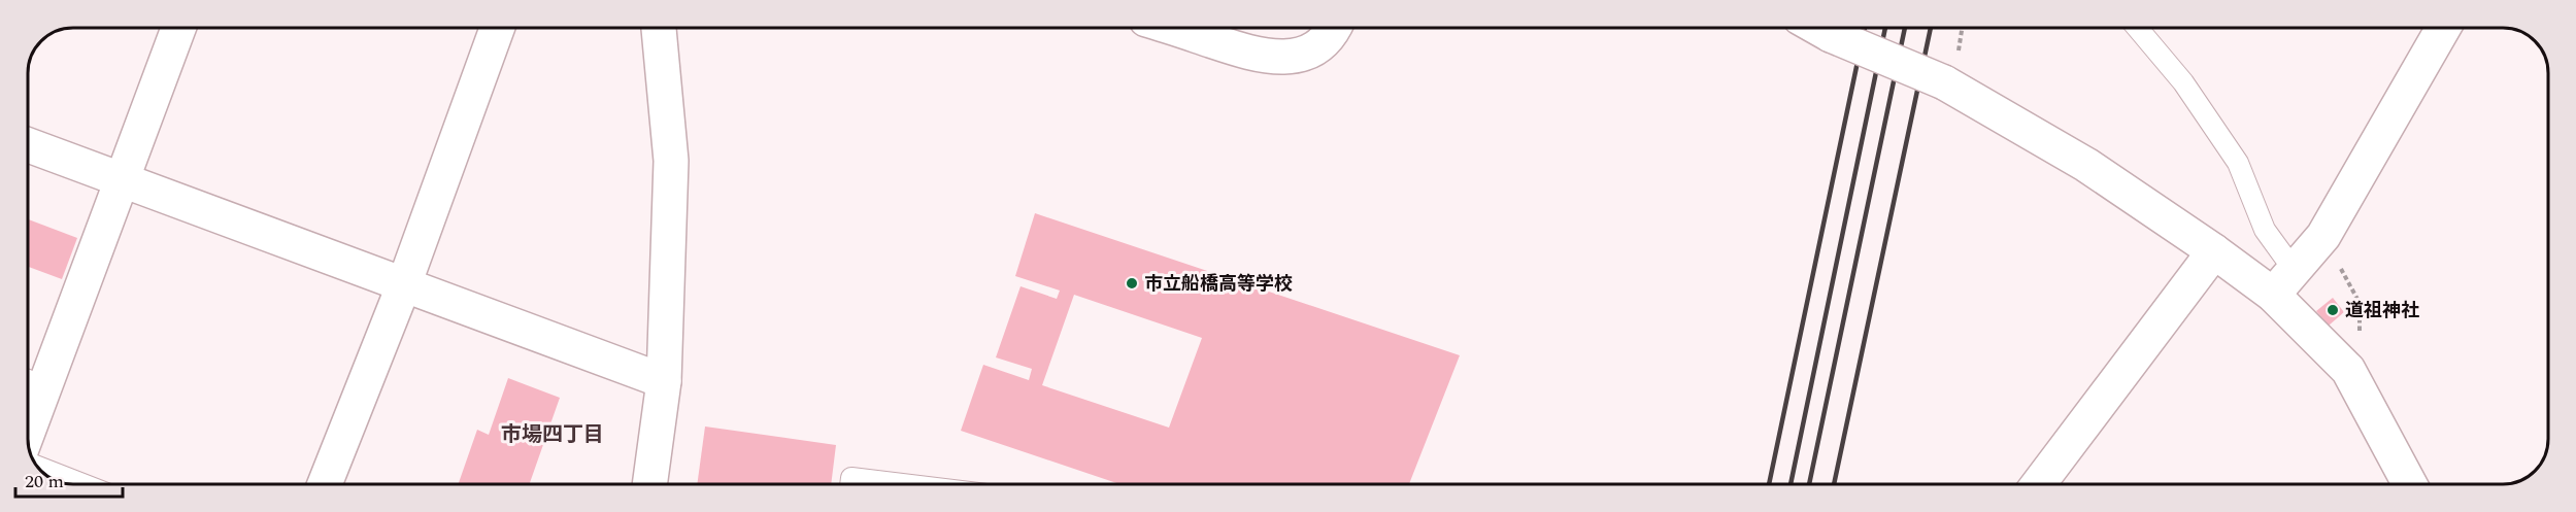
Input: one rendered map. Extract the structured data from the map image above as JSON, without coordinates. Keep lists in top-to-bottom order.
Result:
{
  "districts": ["市場四丁目"],
  "places": ["市立船橋高等学校", "道祖神社"],
  "scale_bar": "20 m"
}
